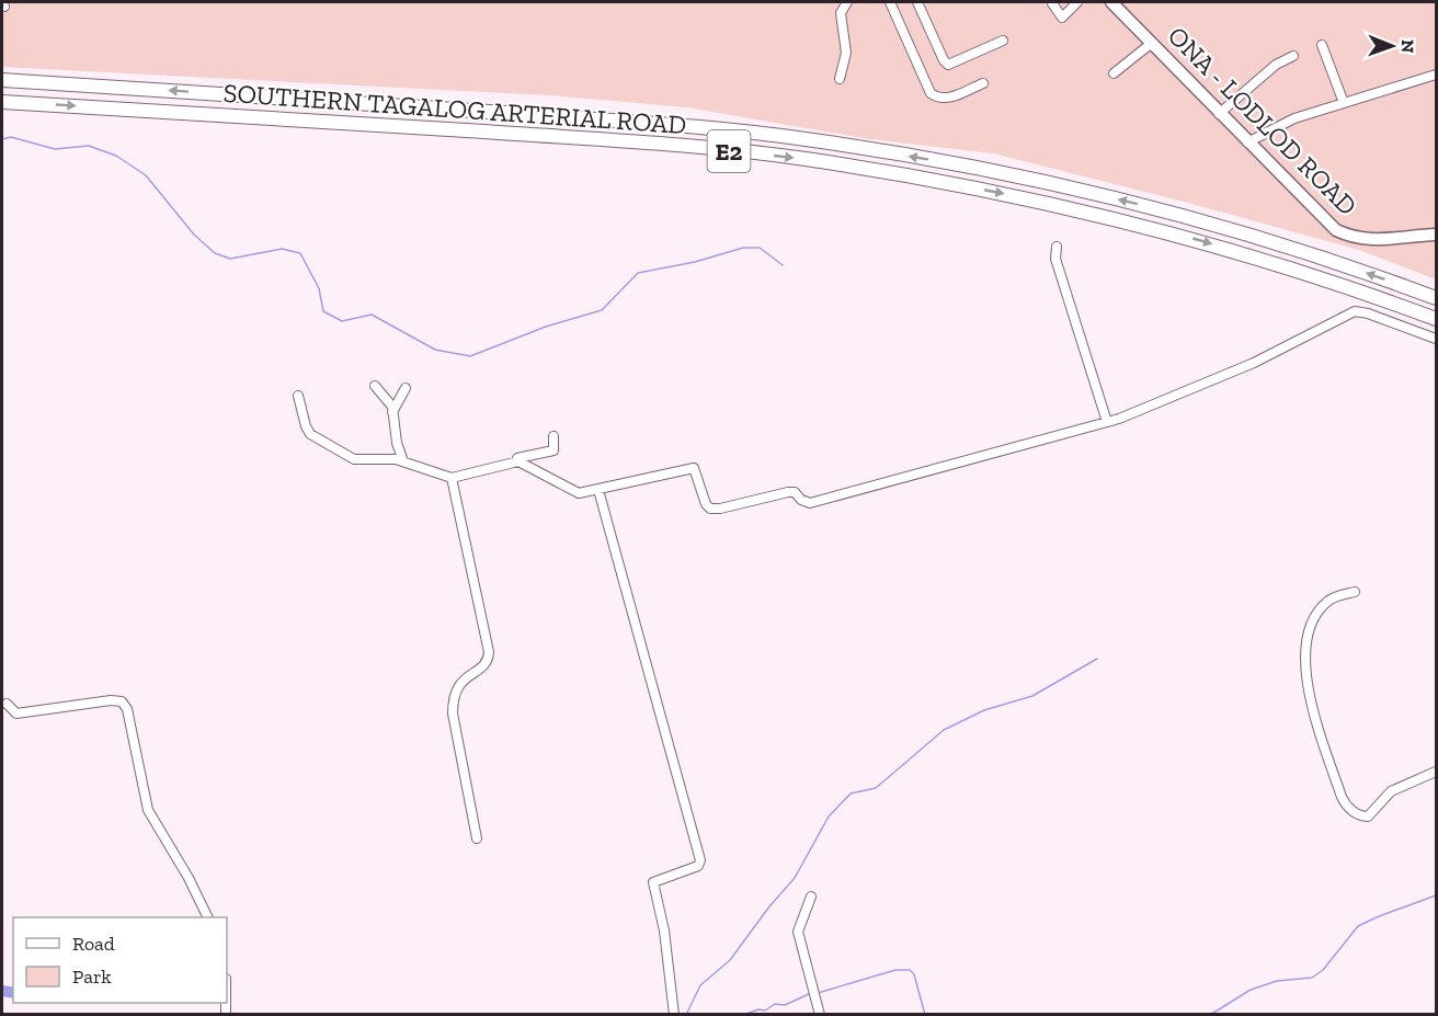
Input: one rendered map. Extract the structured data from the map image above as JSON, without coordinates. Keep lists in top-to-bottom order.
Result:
{
  "streets": {
    "highway": ["SOUTHERN TAGALOG ARTERIAL ROAD", "E2"],
    "main road": ["ONA - LODLOD ROAD"]
  },
  "legend": ["Road", "Park"],
  "north": "right"
}
